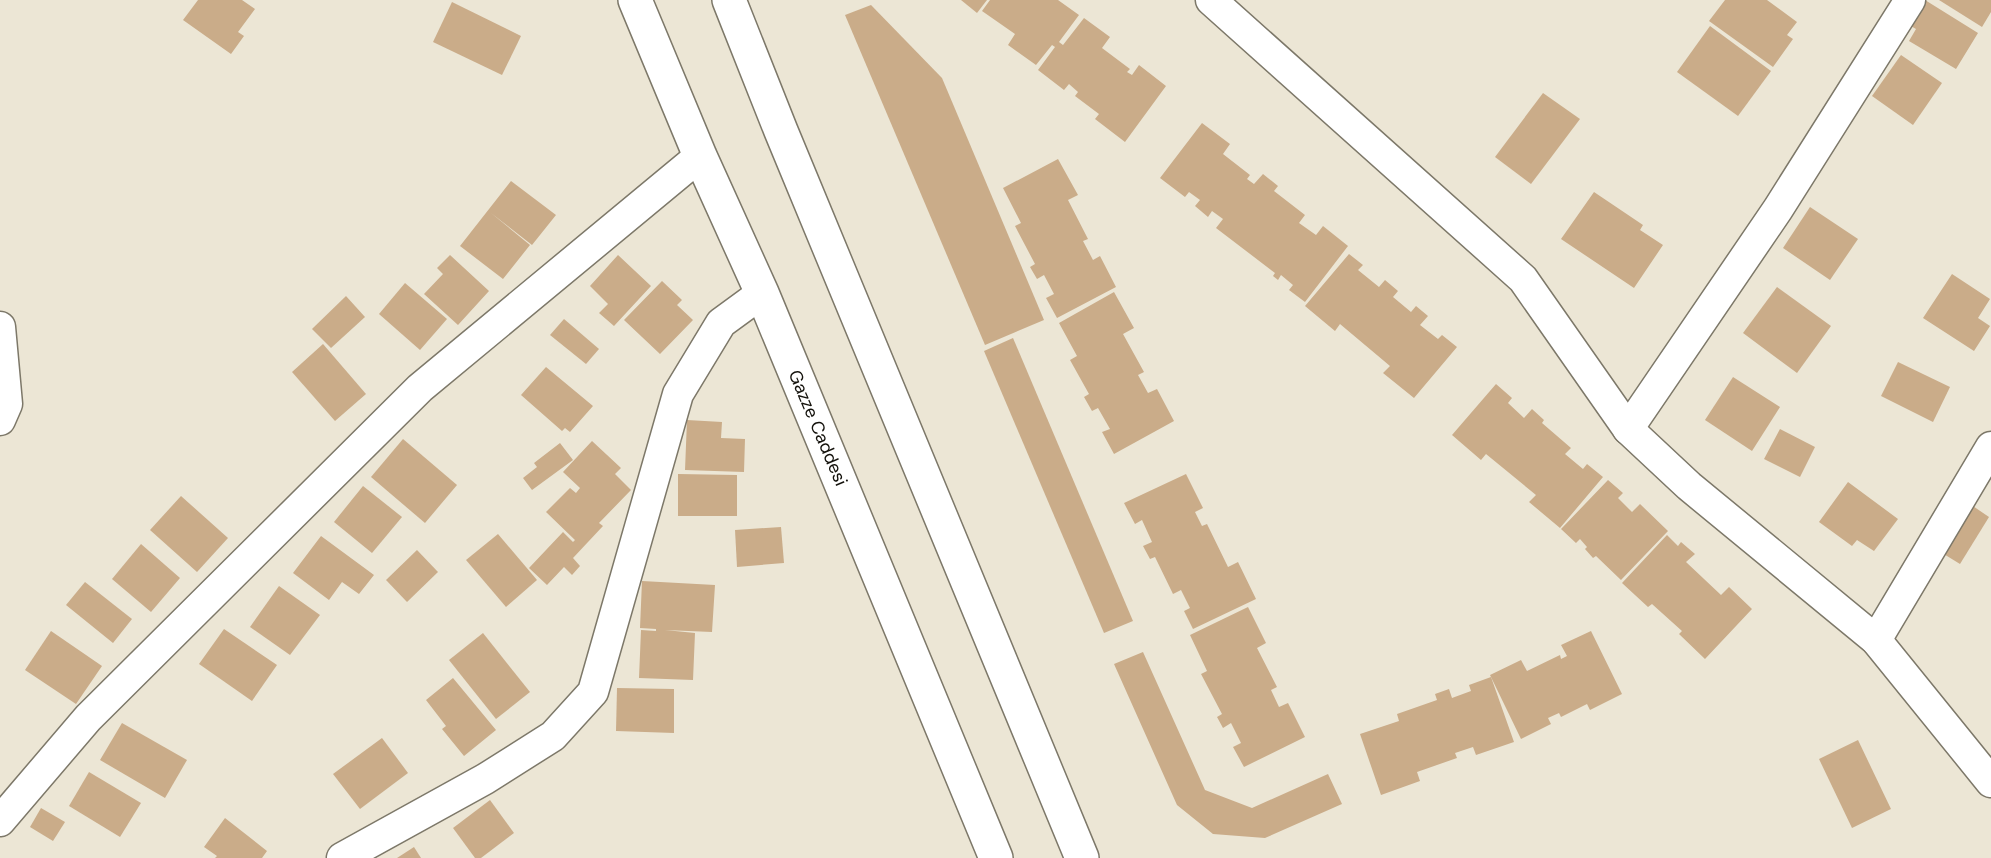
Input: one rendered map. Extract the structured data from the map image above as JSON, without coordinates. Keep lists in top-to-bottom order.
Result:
{
  "streets": {
    "main road": ["Gazze Caddesi"]
  }
}
